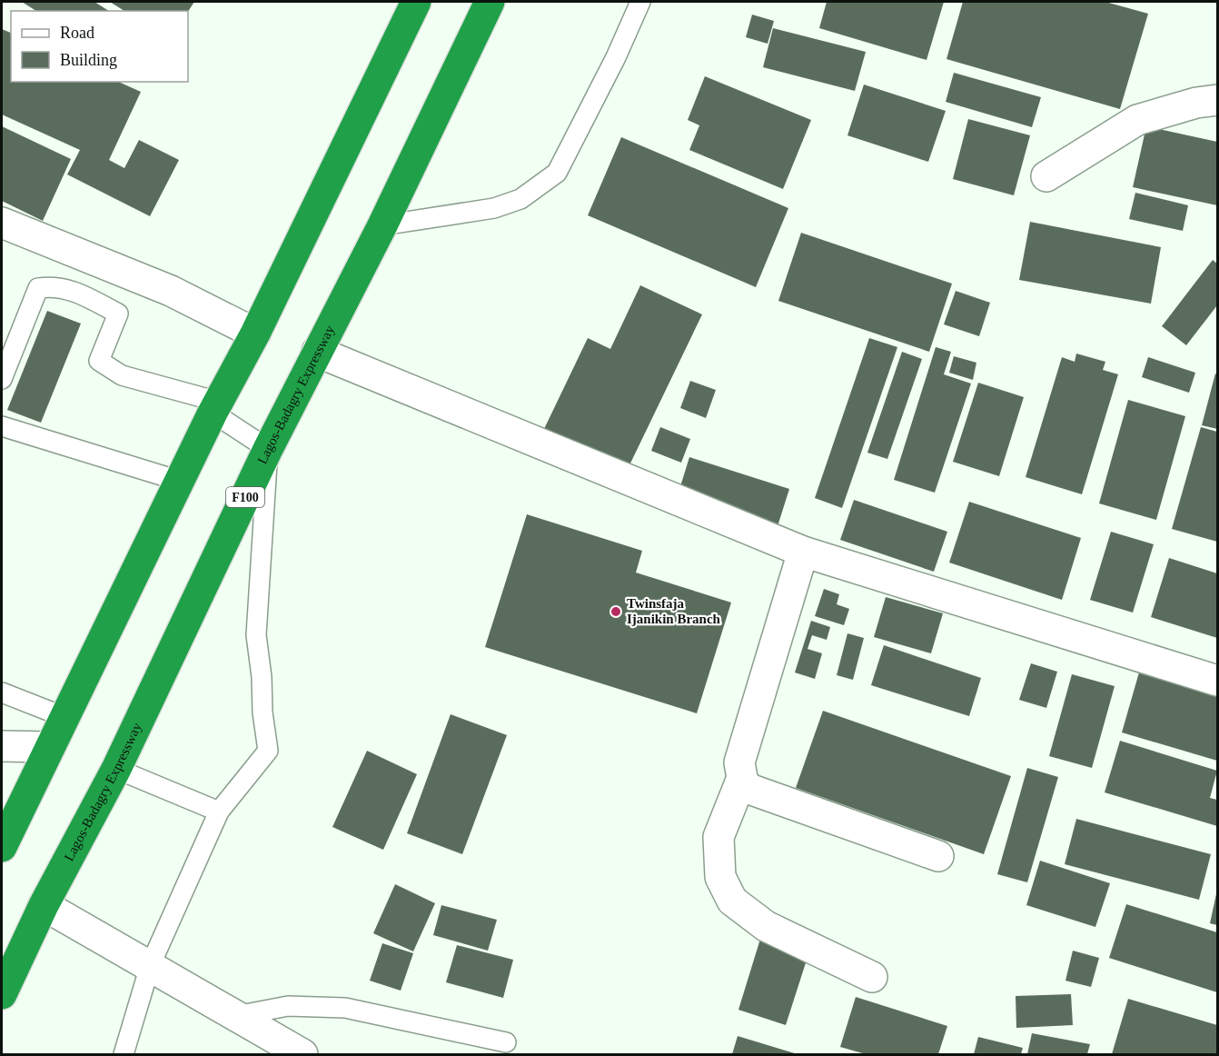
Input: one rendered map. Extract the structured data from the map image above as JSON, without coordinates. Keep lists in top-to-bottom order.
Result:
{
  "streets": {
    "highway": ["Lagos-Badagry Expressway", "F100"]
  },
  "places": ["Twinsfaja Ijanikin Branch"],
  "legend": ["Road", "Building"]
}
